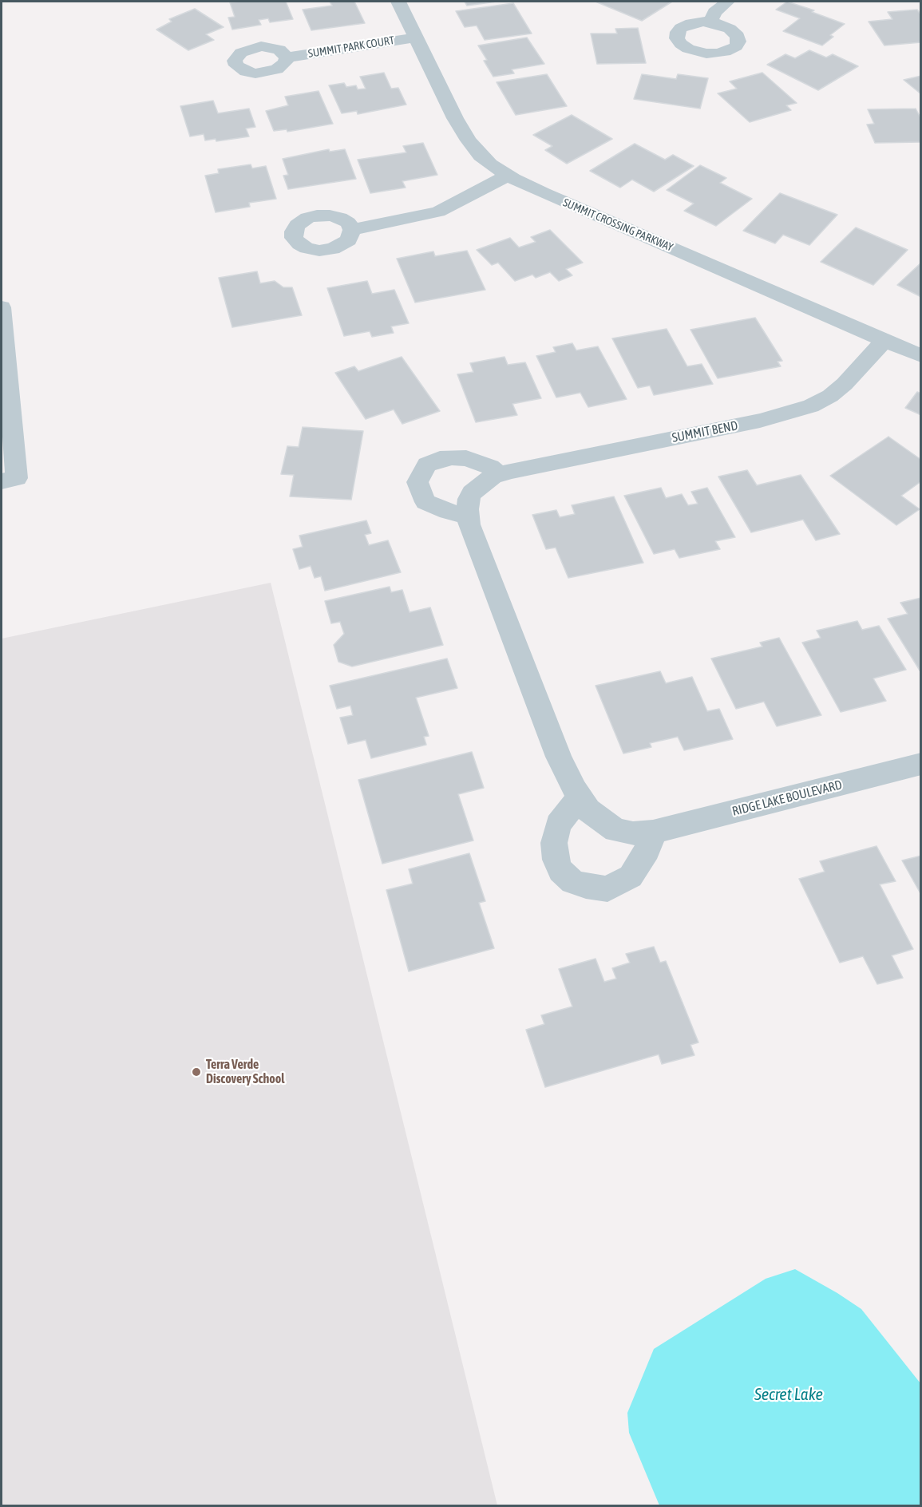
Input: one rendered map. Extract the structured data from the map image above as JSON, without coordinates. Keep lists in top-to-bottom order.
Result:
{
  "streets": {
    "street": [
      "SUMMIT PARK COURT",
      "SUMMIT CROSSING PARKWAY",
      "SUMMIT BEND",
      "RIDGE LAKE BOULEVARD"
    ]
  },
  "crossings": [
    ["SUMMIT PARK COURT", "SUMMIT CROSSING PARKWAY"],
    ["SUMMIT CROSSING PARKWAY", "SUMMIT BEND"],
    ["SUMMIT BEND", "RIDGE LAKE BOULEVARD"]
  ],
  "water": ["Secret Lake"],
  "places": ["Terra Verde Discovery School"]
}
